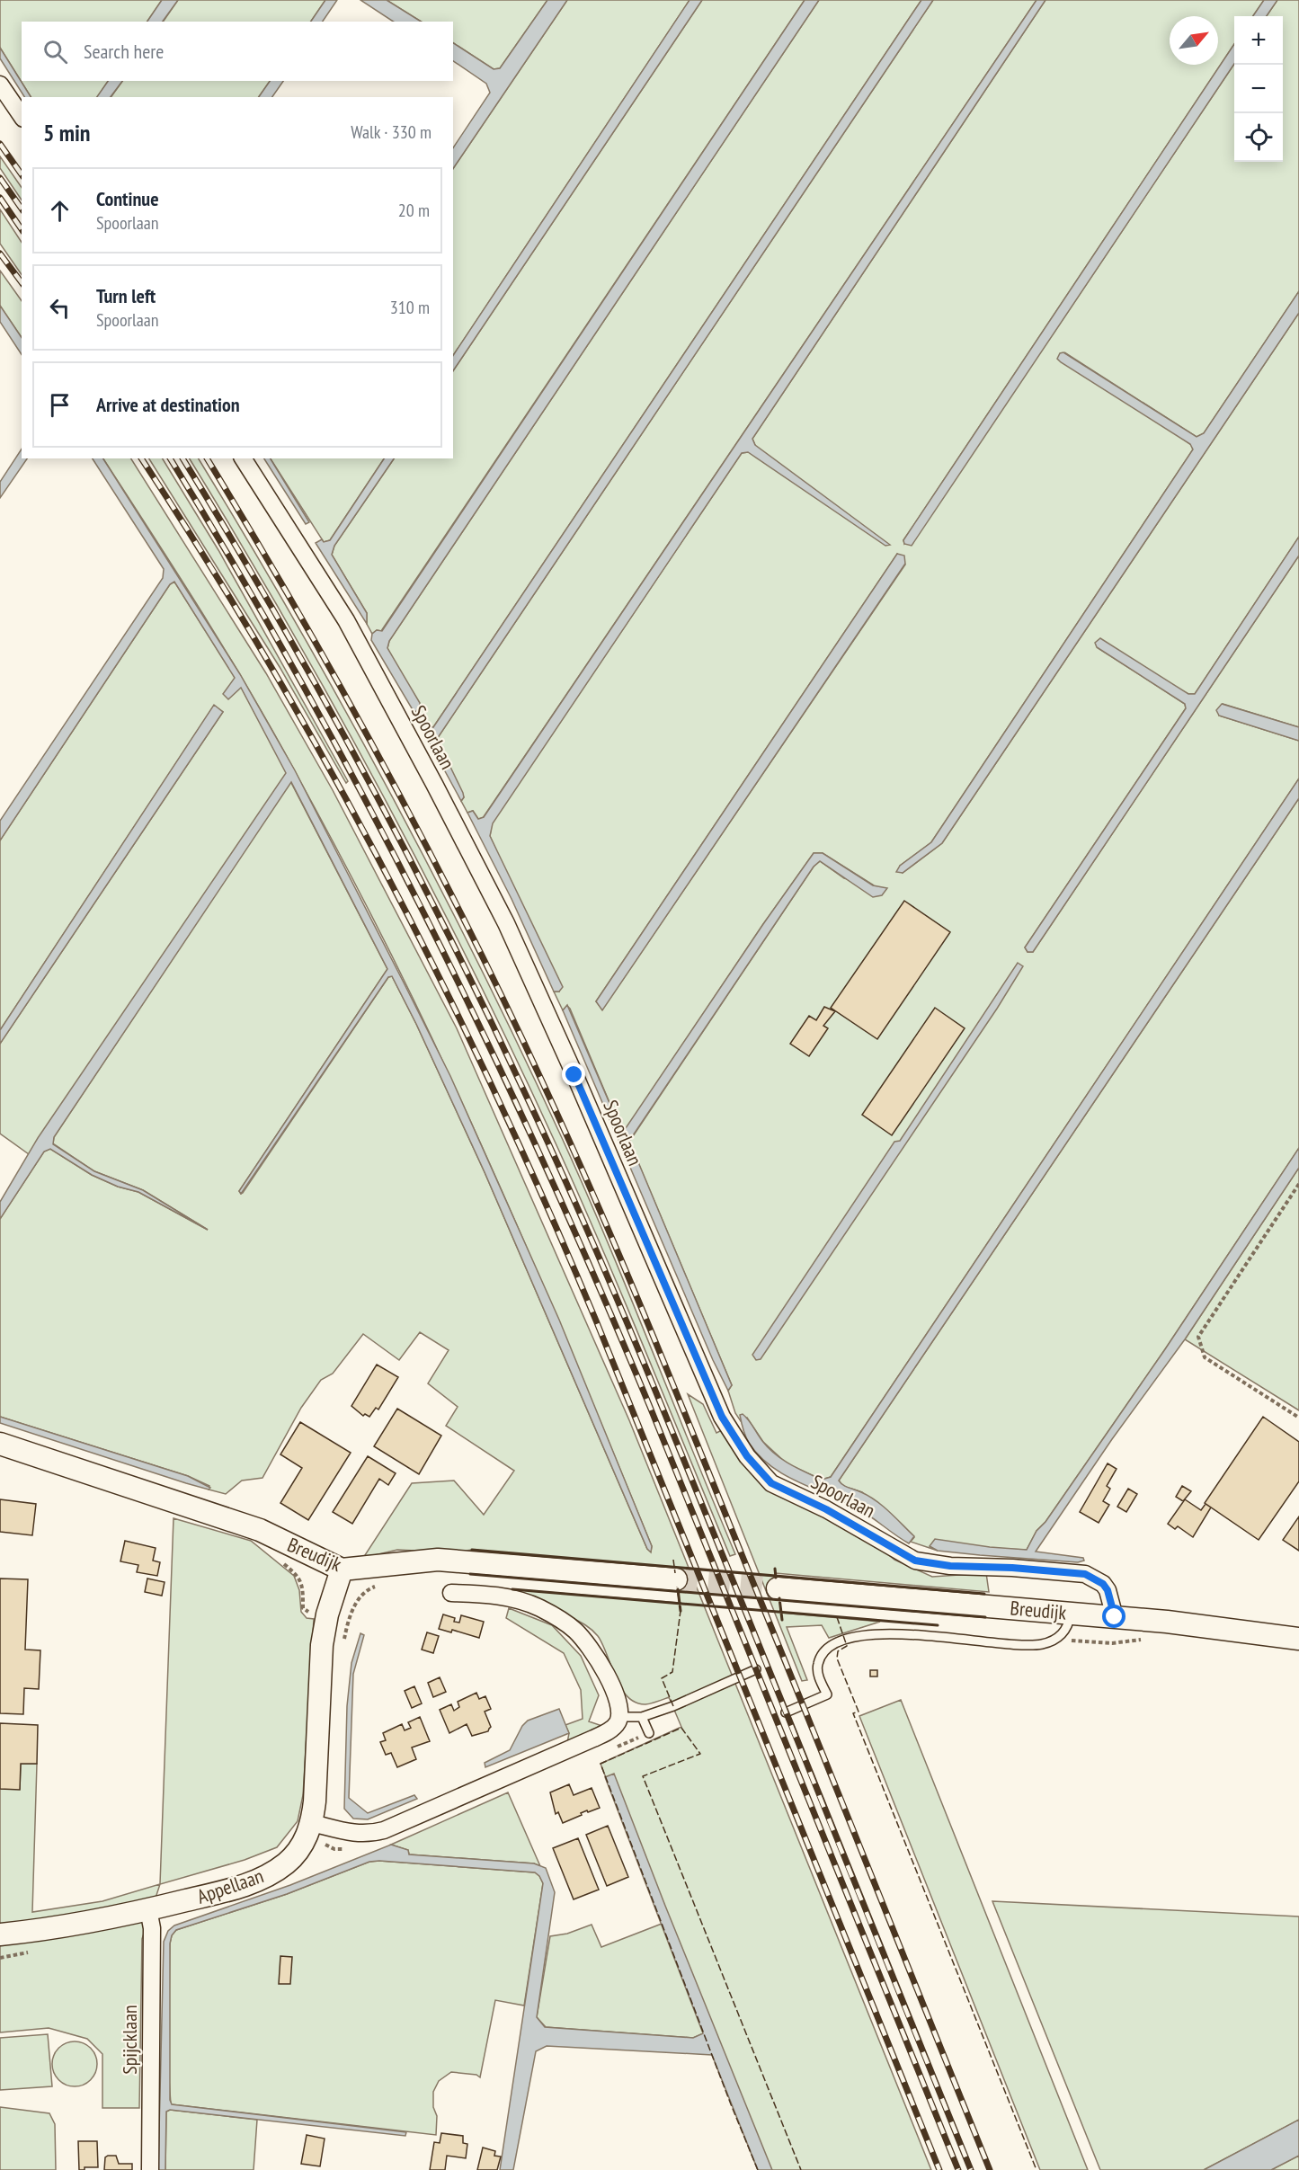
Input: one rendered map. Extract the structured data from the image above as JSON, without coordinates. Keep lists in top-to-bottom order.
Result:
{
  "streets": {
    "street": [
      "Spoorlaan",
      "Breudijk",
      "Appellaan",
      "Spijcklaan"
    ]
  },
  "crossings": [
    ["Spoorlaan", "Breudijk"],
    ["Breudijk", "Appellaan"],
    ["Appellaan", "Spijcklaan"]
  ],
  "north": "top right",
  "page": {
    "map_buttons": ["+", "−"],
    "search": "Search here",
    "heading": ["5 min", "Walk · 330 m"],
    "list": [
      ["Continue", "Spoorlaan", "20 m"],
      ["Turn left", "Spoorlaan", "310 m"],
      "Arrive at destination"
    ]
  }
}
